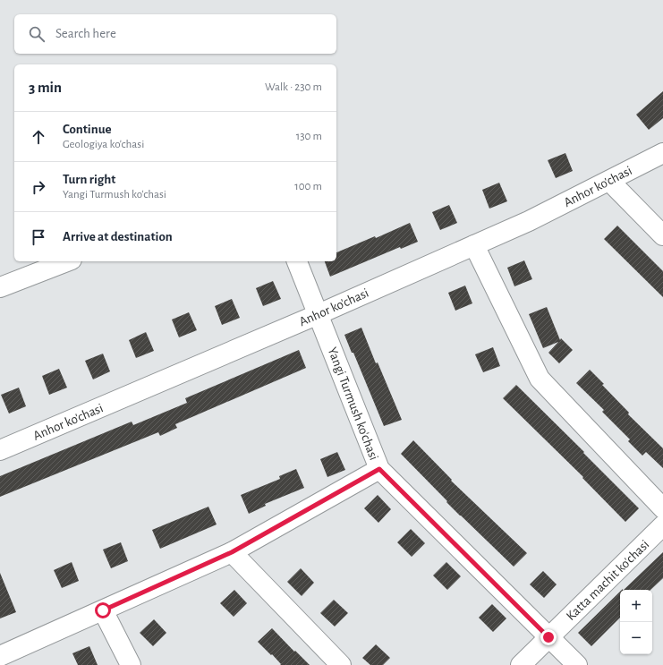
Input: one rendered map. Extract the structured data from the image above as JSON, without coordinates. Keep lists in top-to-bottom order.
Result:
{
  "streets": {
    "street": ["Anhor ko'chasi", "Yangi Turmush ko'chasi", "Katta machit ko'chasi"]
  },
  "crossings": [
    ["Anhor ko'chasi", "Yangi Turmush ko'chasi"],
    ["Yangi Turmush ko'chasi", "Katta machit ko'chasi"]
  ],
  "page": {
    "search": "Search here",
    "heading": ["3 min", "Walk · 230 m"],
    "list": [
      ["Continue", "Geologiya ko'chasi", "130 m"],
      ["Turn right", "Yangi Turmush ko'chasi", "100 m"],
      "Arrive at destination"
    ],
    "map_buttons": ["+", "−"]
  }
}
